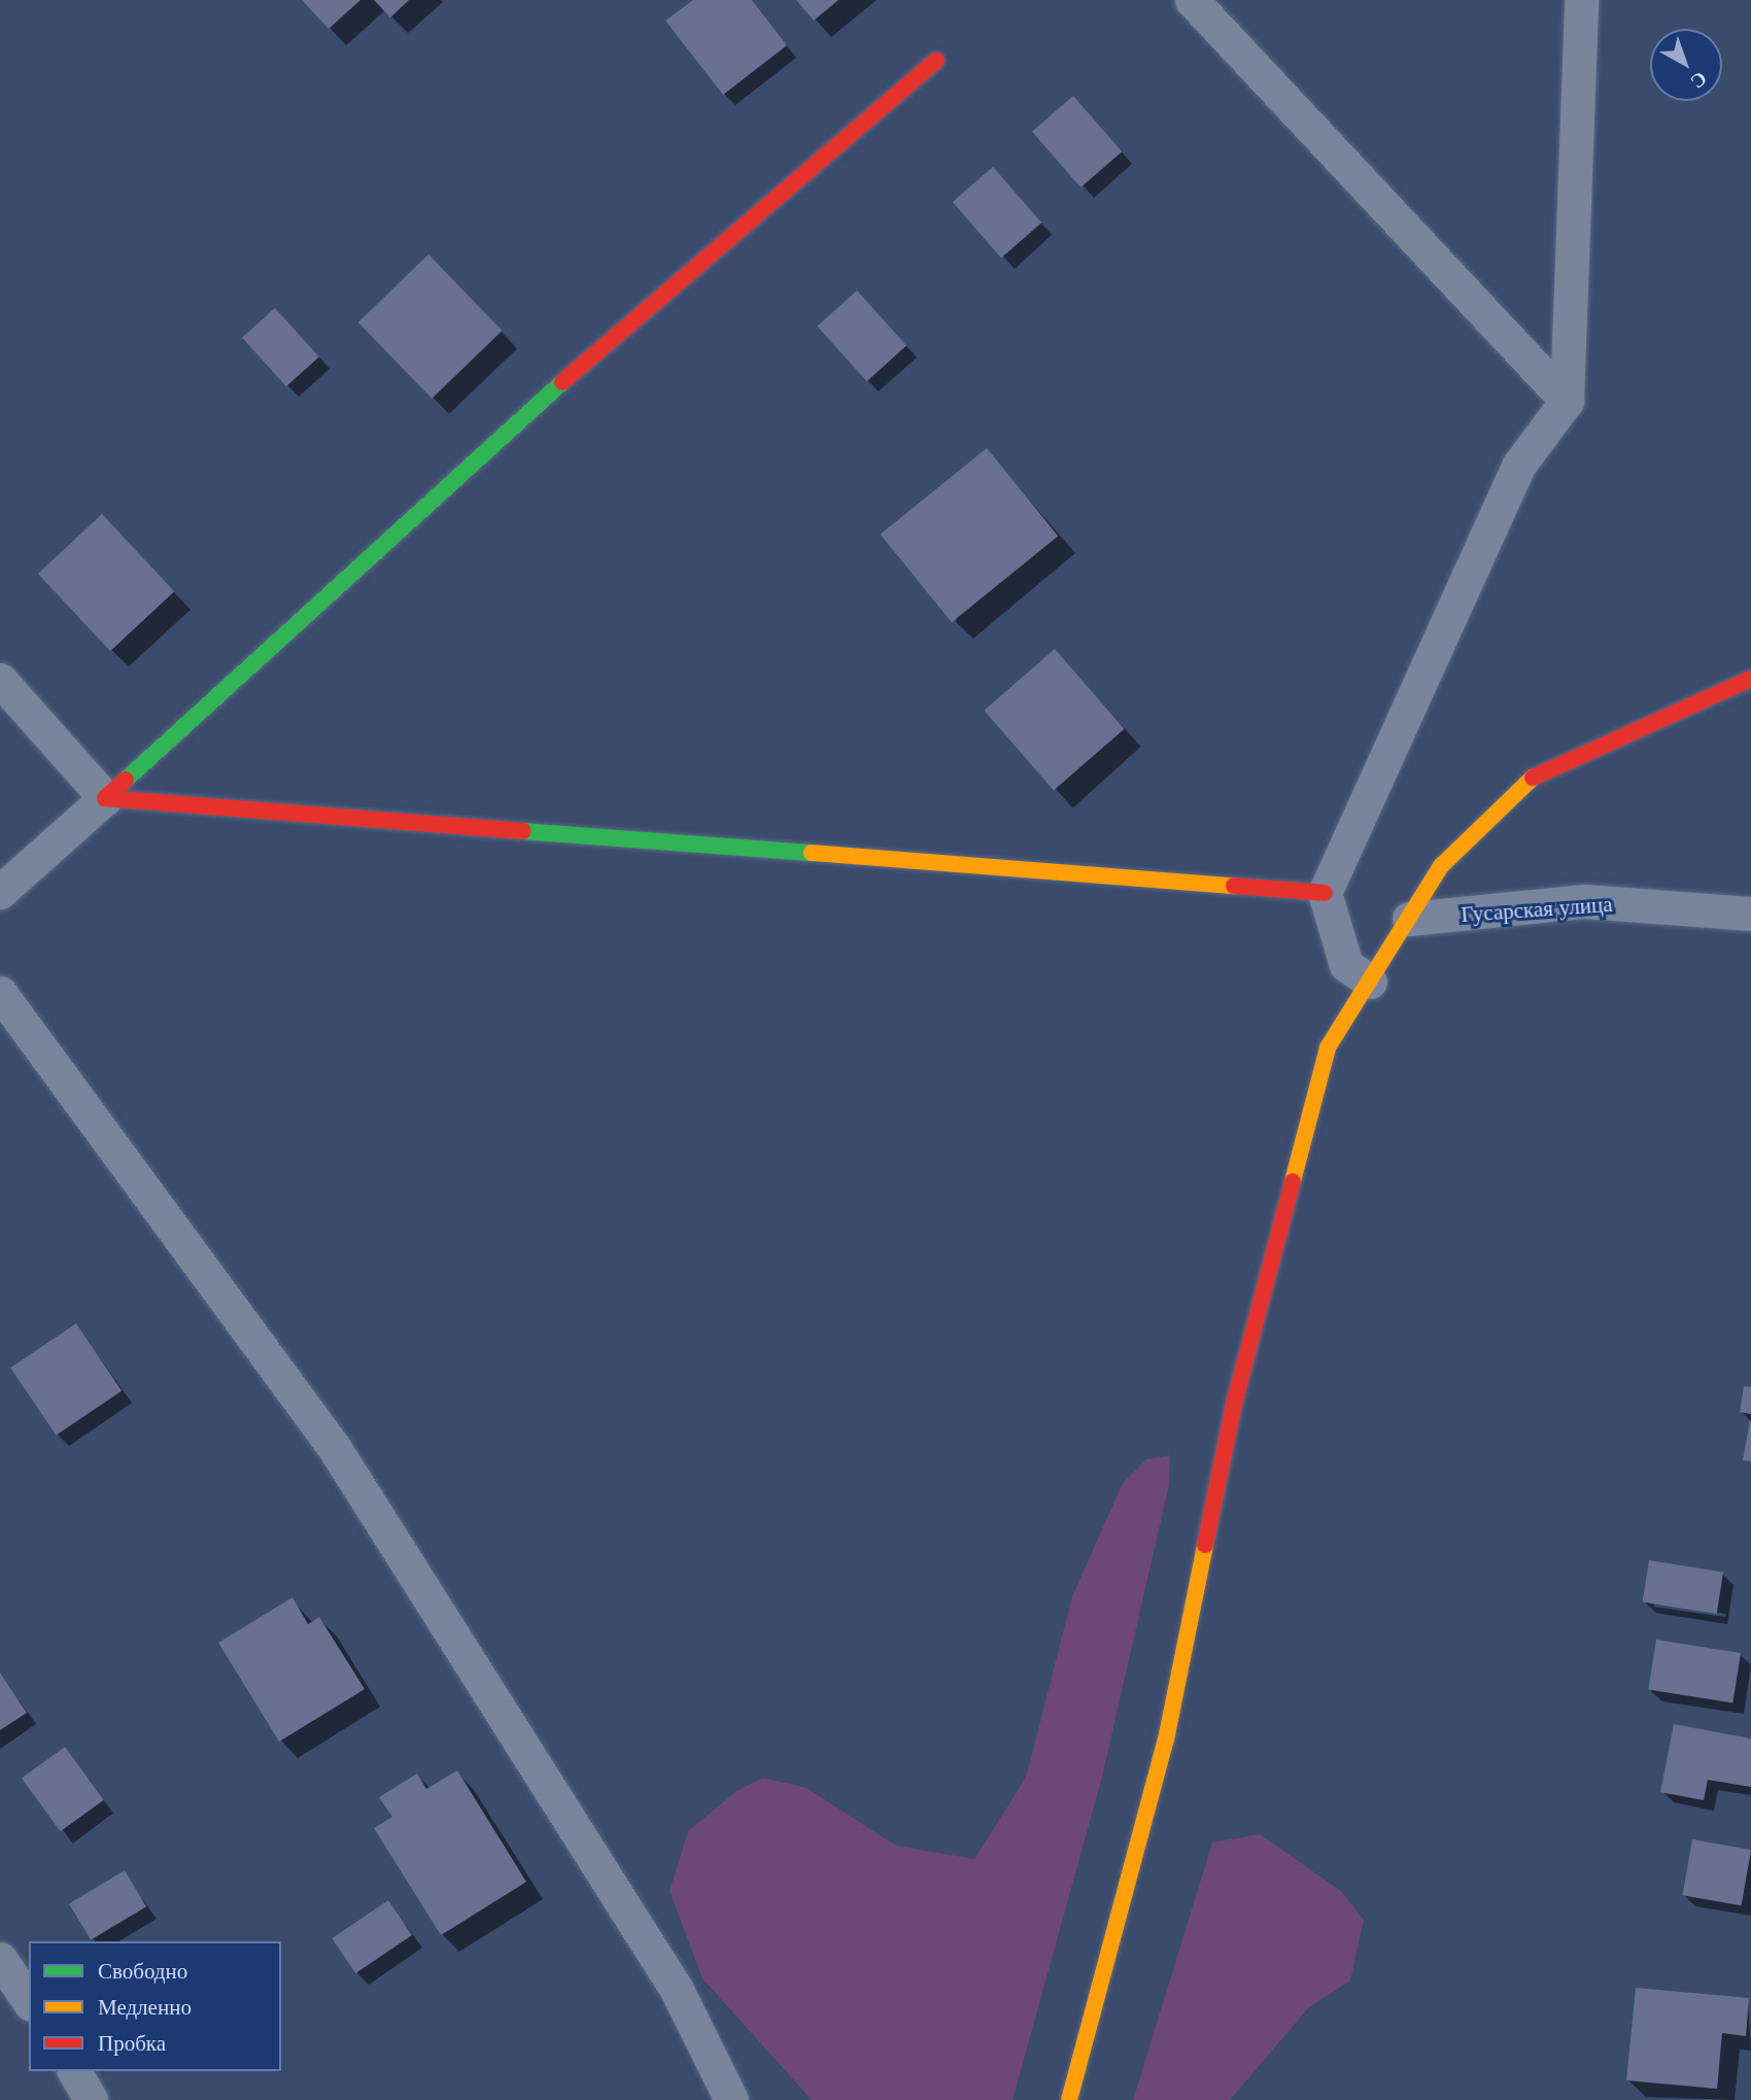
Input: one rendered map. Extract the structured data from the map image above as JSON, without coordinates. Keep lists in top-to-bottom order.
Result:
{
  "streets": {
    "street": ["Гусарская улица"]
  },
  "legend": ["Свободно", "Медленно", "Пробка"],
  "north": "bottom right"
}
